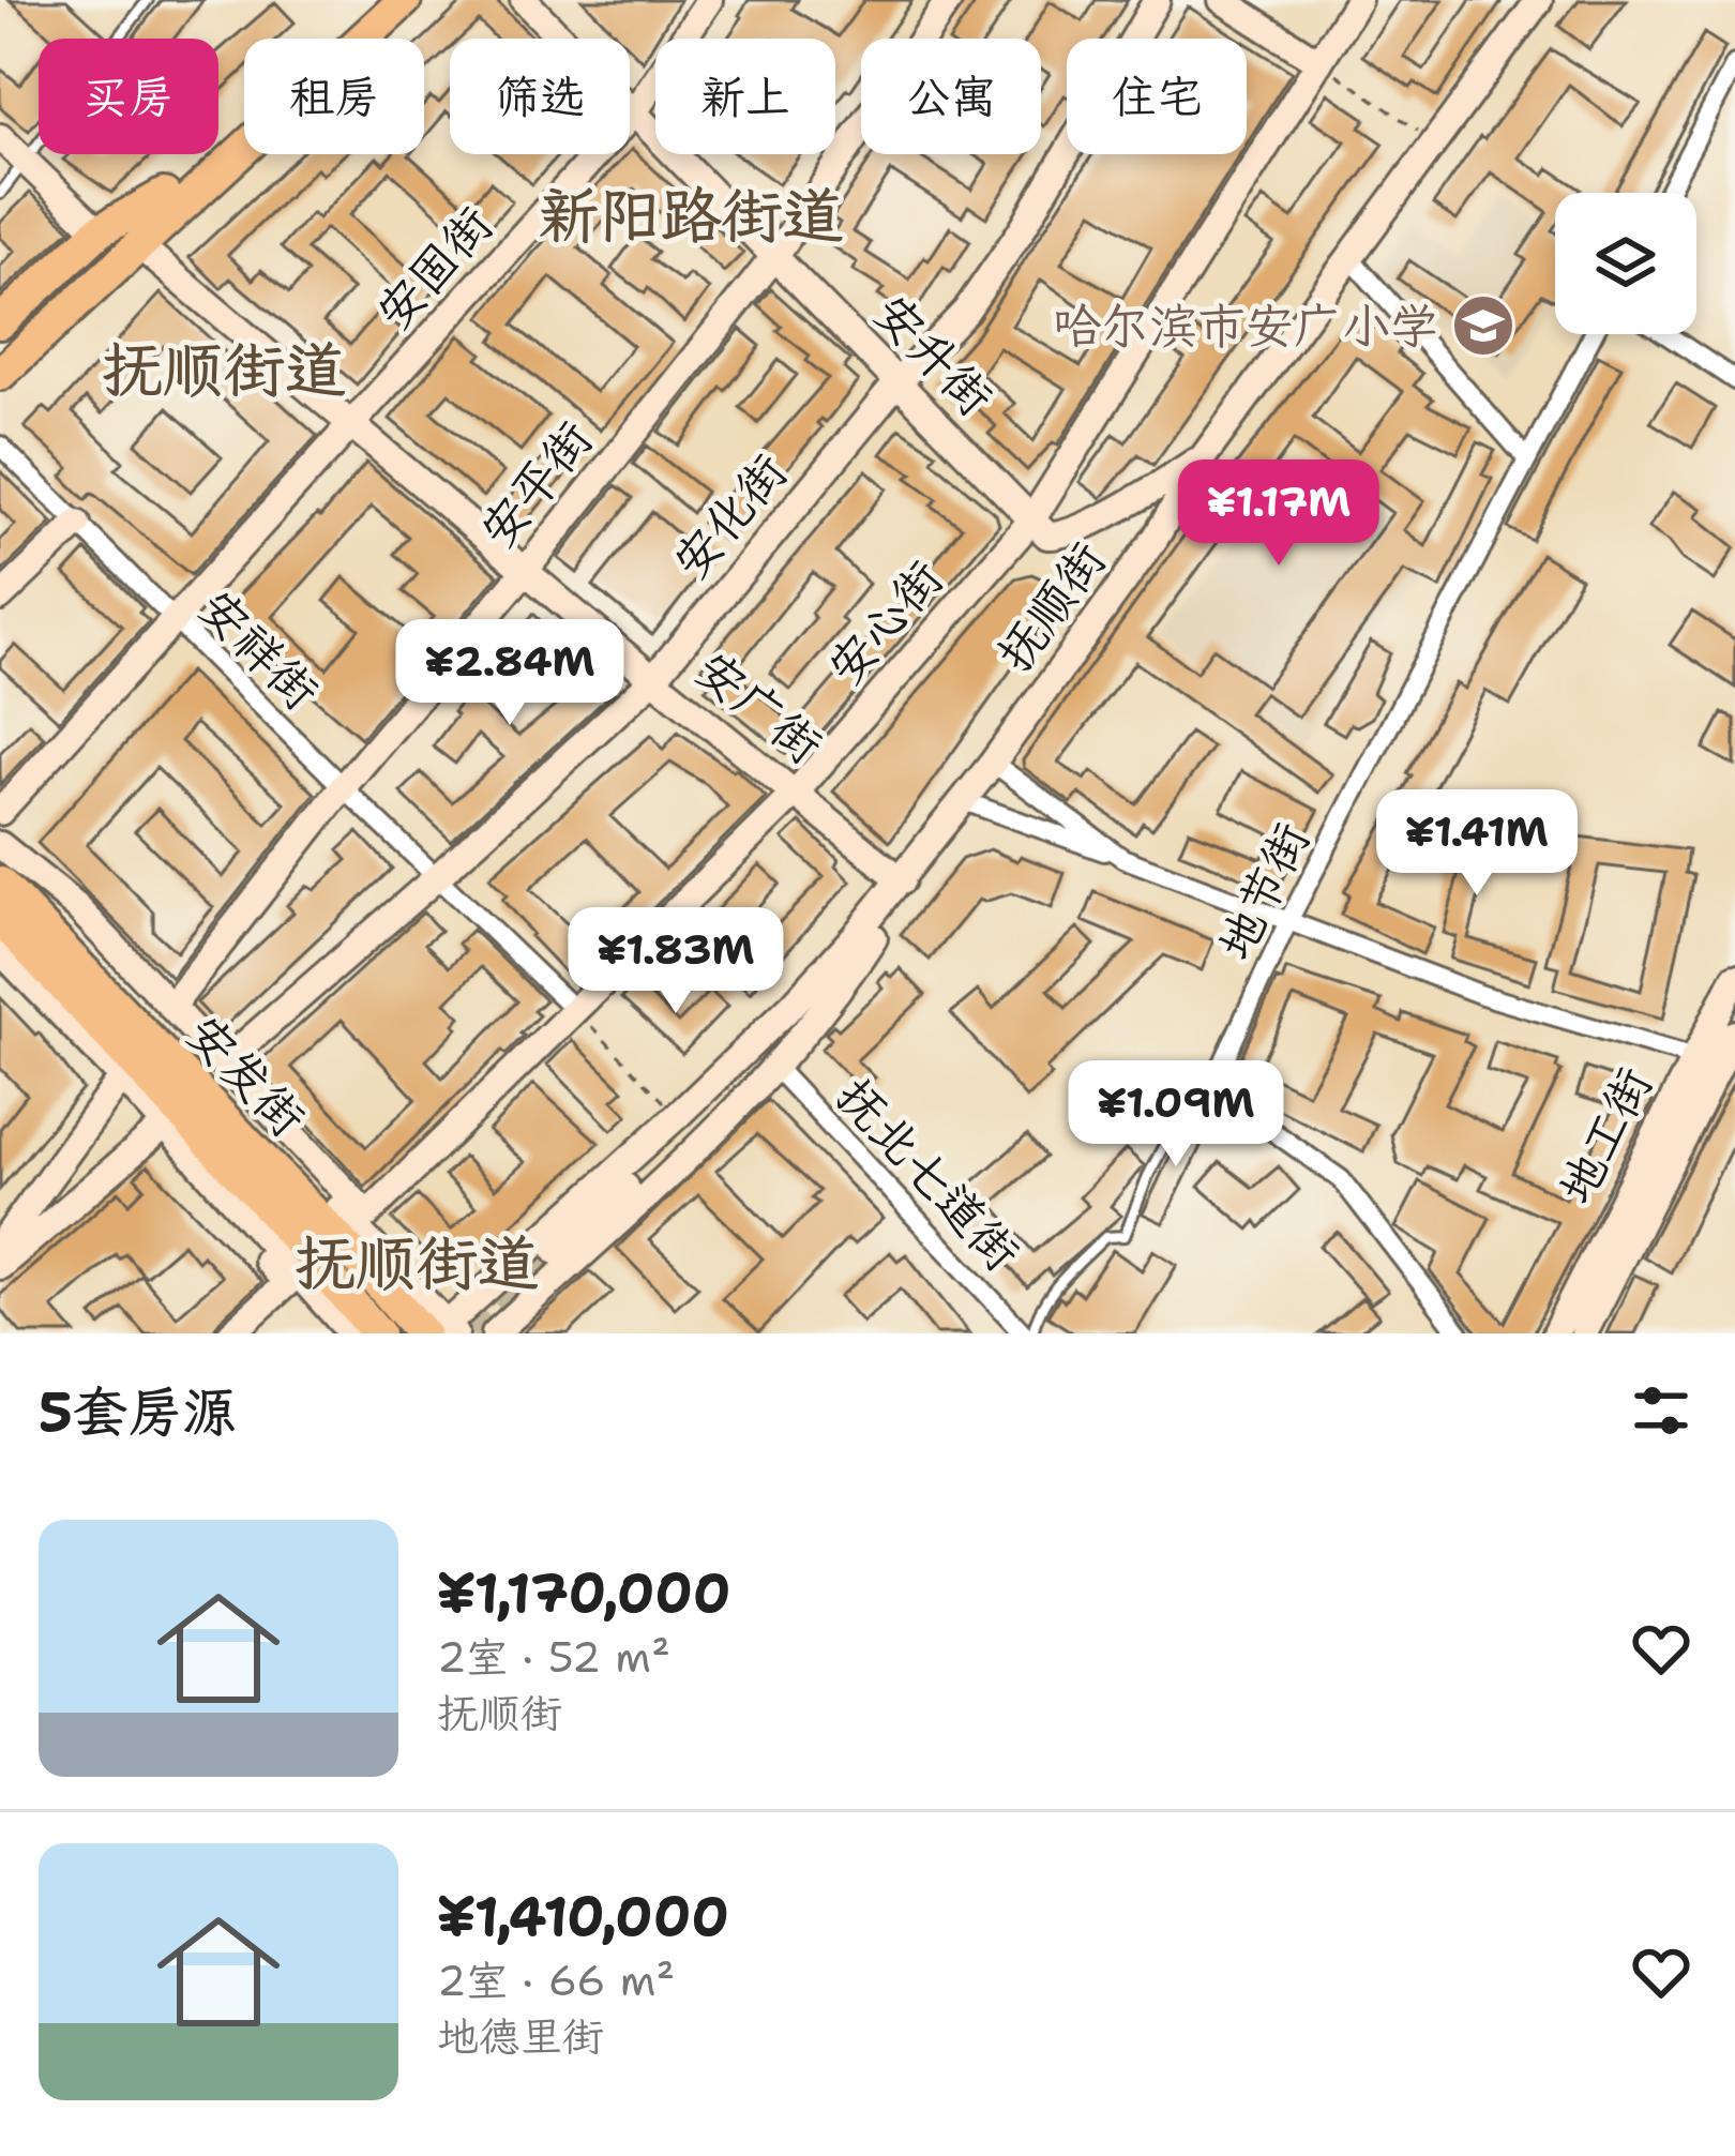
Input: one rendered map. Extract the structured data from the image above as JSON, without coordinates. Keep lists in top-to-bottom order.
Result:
{
  "streets": {
    "highway": ["安发街"],
    "street": [
      "安固街",
      "安升街",
      "安平街",
      "安化街",
      "抚顺街",
      "安心街",
      "安祥街",
      "安广街",
      "地节街",
      "地工街",
      "抚北七道街"
    ]
  },
  "crossings": [
    ["安固街", "安升街"],
    ["安固街", "安祥街"],
    ["安固街", "安广街"],
    ["安升街", "安平街"],
    ["安升街", "安化街"],
    ["安升街", "安心街"],
    ["安平街", "安祥街"],
    ["安平街", "安广街"],
    ["安平街", "安发街"],
    ["安化街", "安祥街"],
    ["安化街", "安广街"],
    ["安化街", "安发街"],
    ["安心街", "安祥街"],
    ["安心街", "安广街"],
    ["安心街", "安发街"],
    ["地节街", "抚北七道街"]
  ],
  "districts": ["新阳路街道", "抚顺街道", "抚顺街道"],
  "places": {
    "school or university": ["哈尔滨市安广小学"]
  },
  "page": {
    "chip": [
      "买房",
      "租房",
      "筛选",
      "新上",
      "公寓",
      "住宅"
    ],
    "price": [
      "¥1.17M",
      "¥2.84M",
      "¥1.41M",
      "¥1.83M",
      "¥1.09M"
    ],
    "heading": "5套房源",
    "list": [
      {
        "name": "¥1,170,000",
        "note": "2室 · 52 m² · 抚顺街"
      },
      {
        "name": "¥1,410,000",
        "note": "2室 · 66 m² · 地德里街"
      }
    ]
  }
}
